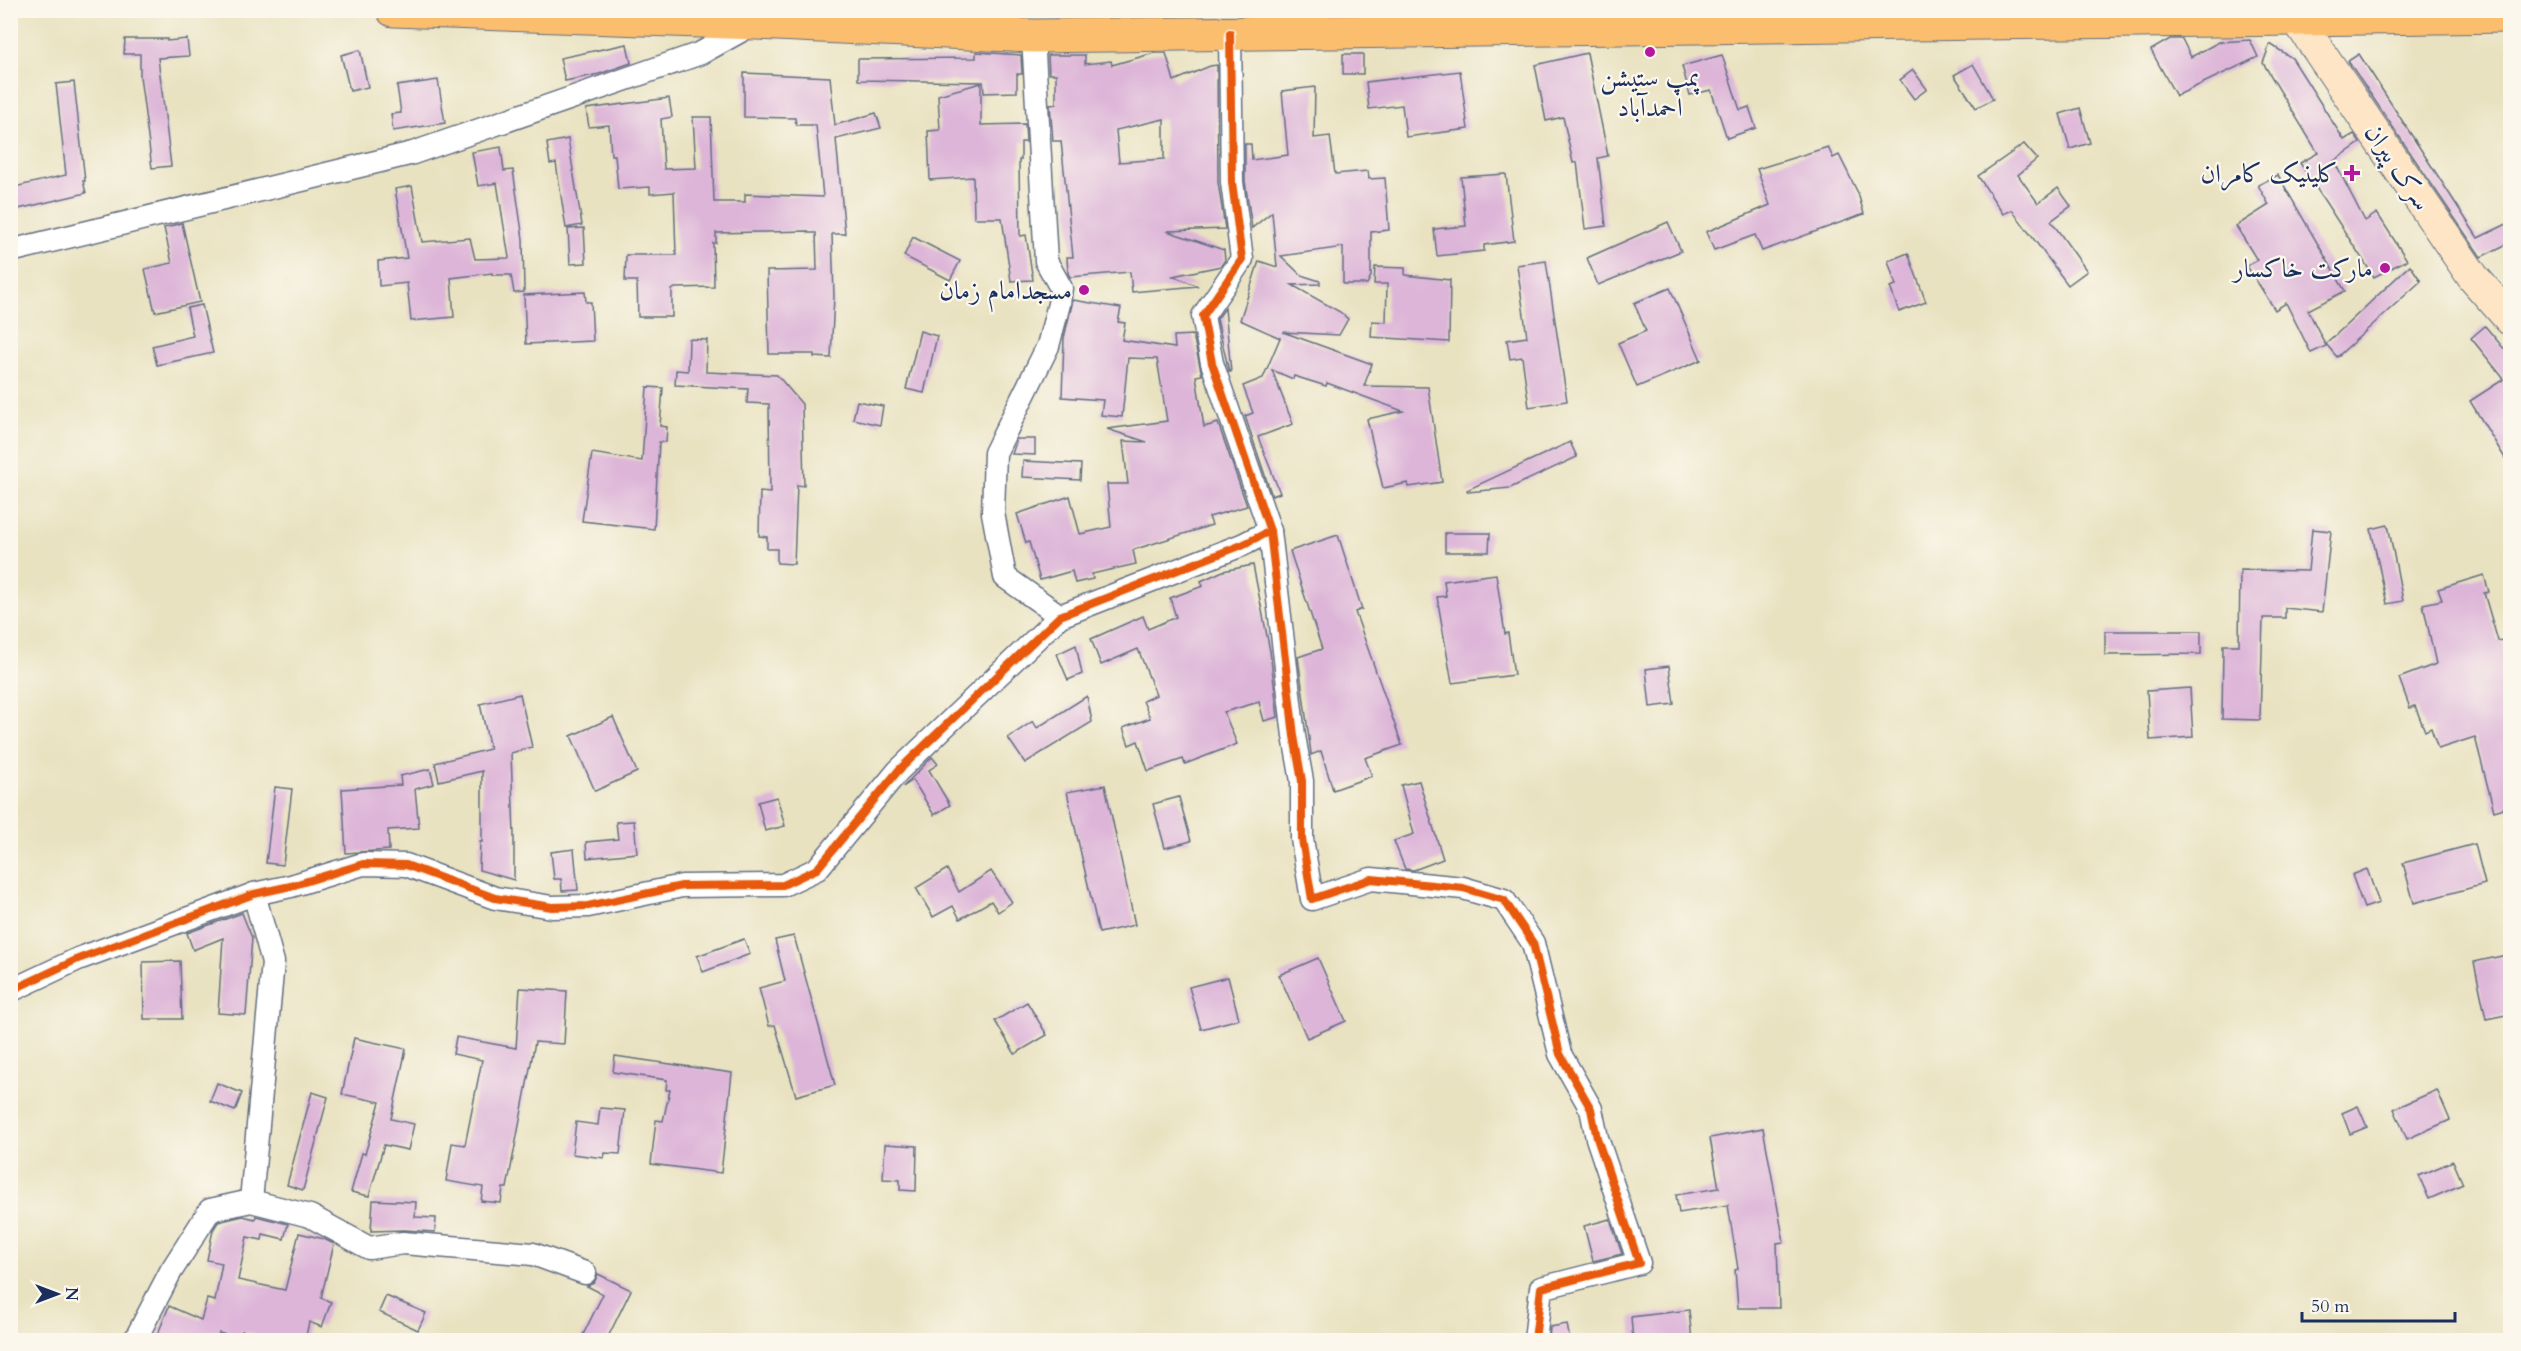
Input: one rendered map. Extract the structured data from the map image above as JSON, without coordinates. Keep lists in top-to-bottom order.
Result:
{
  "streets": {
    "street": ["سرک پیران"]
  },
  "places": {
    "other": ["پمپ ستیشن احمدآباد", "مارکت خاکسار", "مسجدامام زمان"],
    "health": ["کلینیک کامران"]
  },
  "scale_bar": "50 m",
  "north": "right"
}
